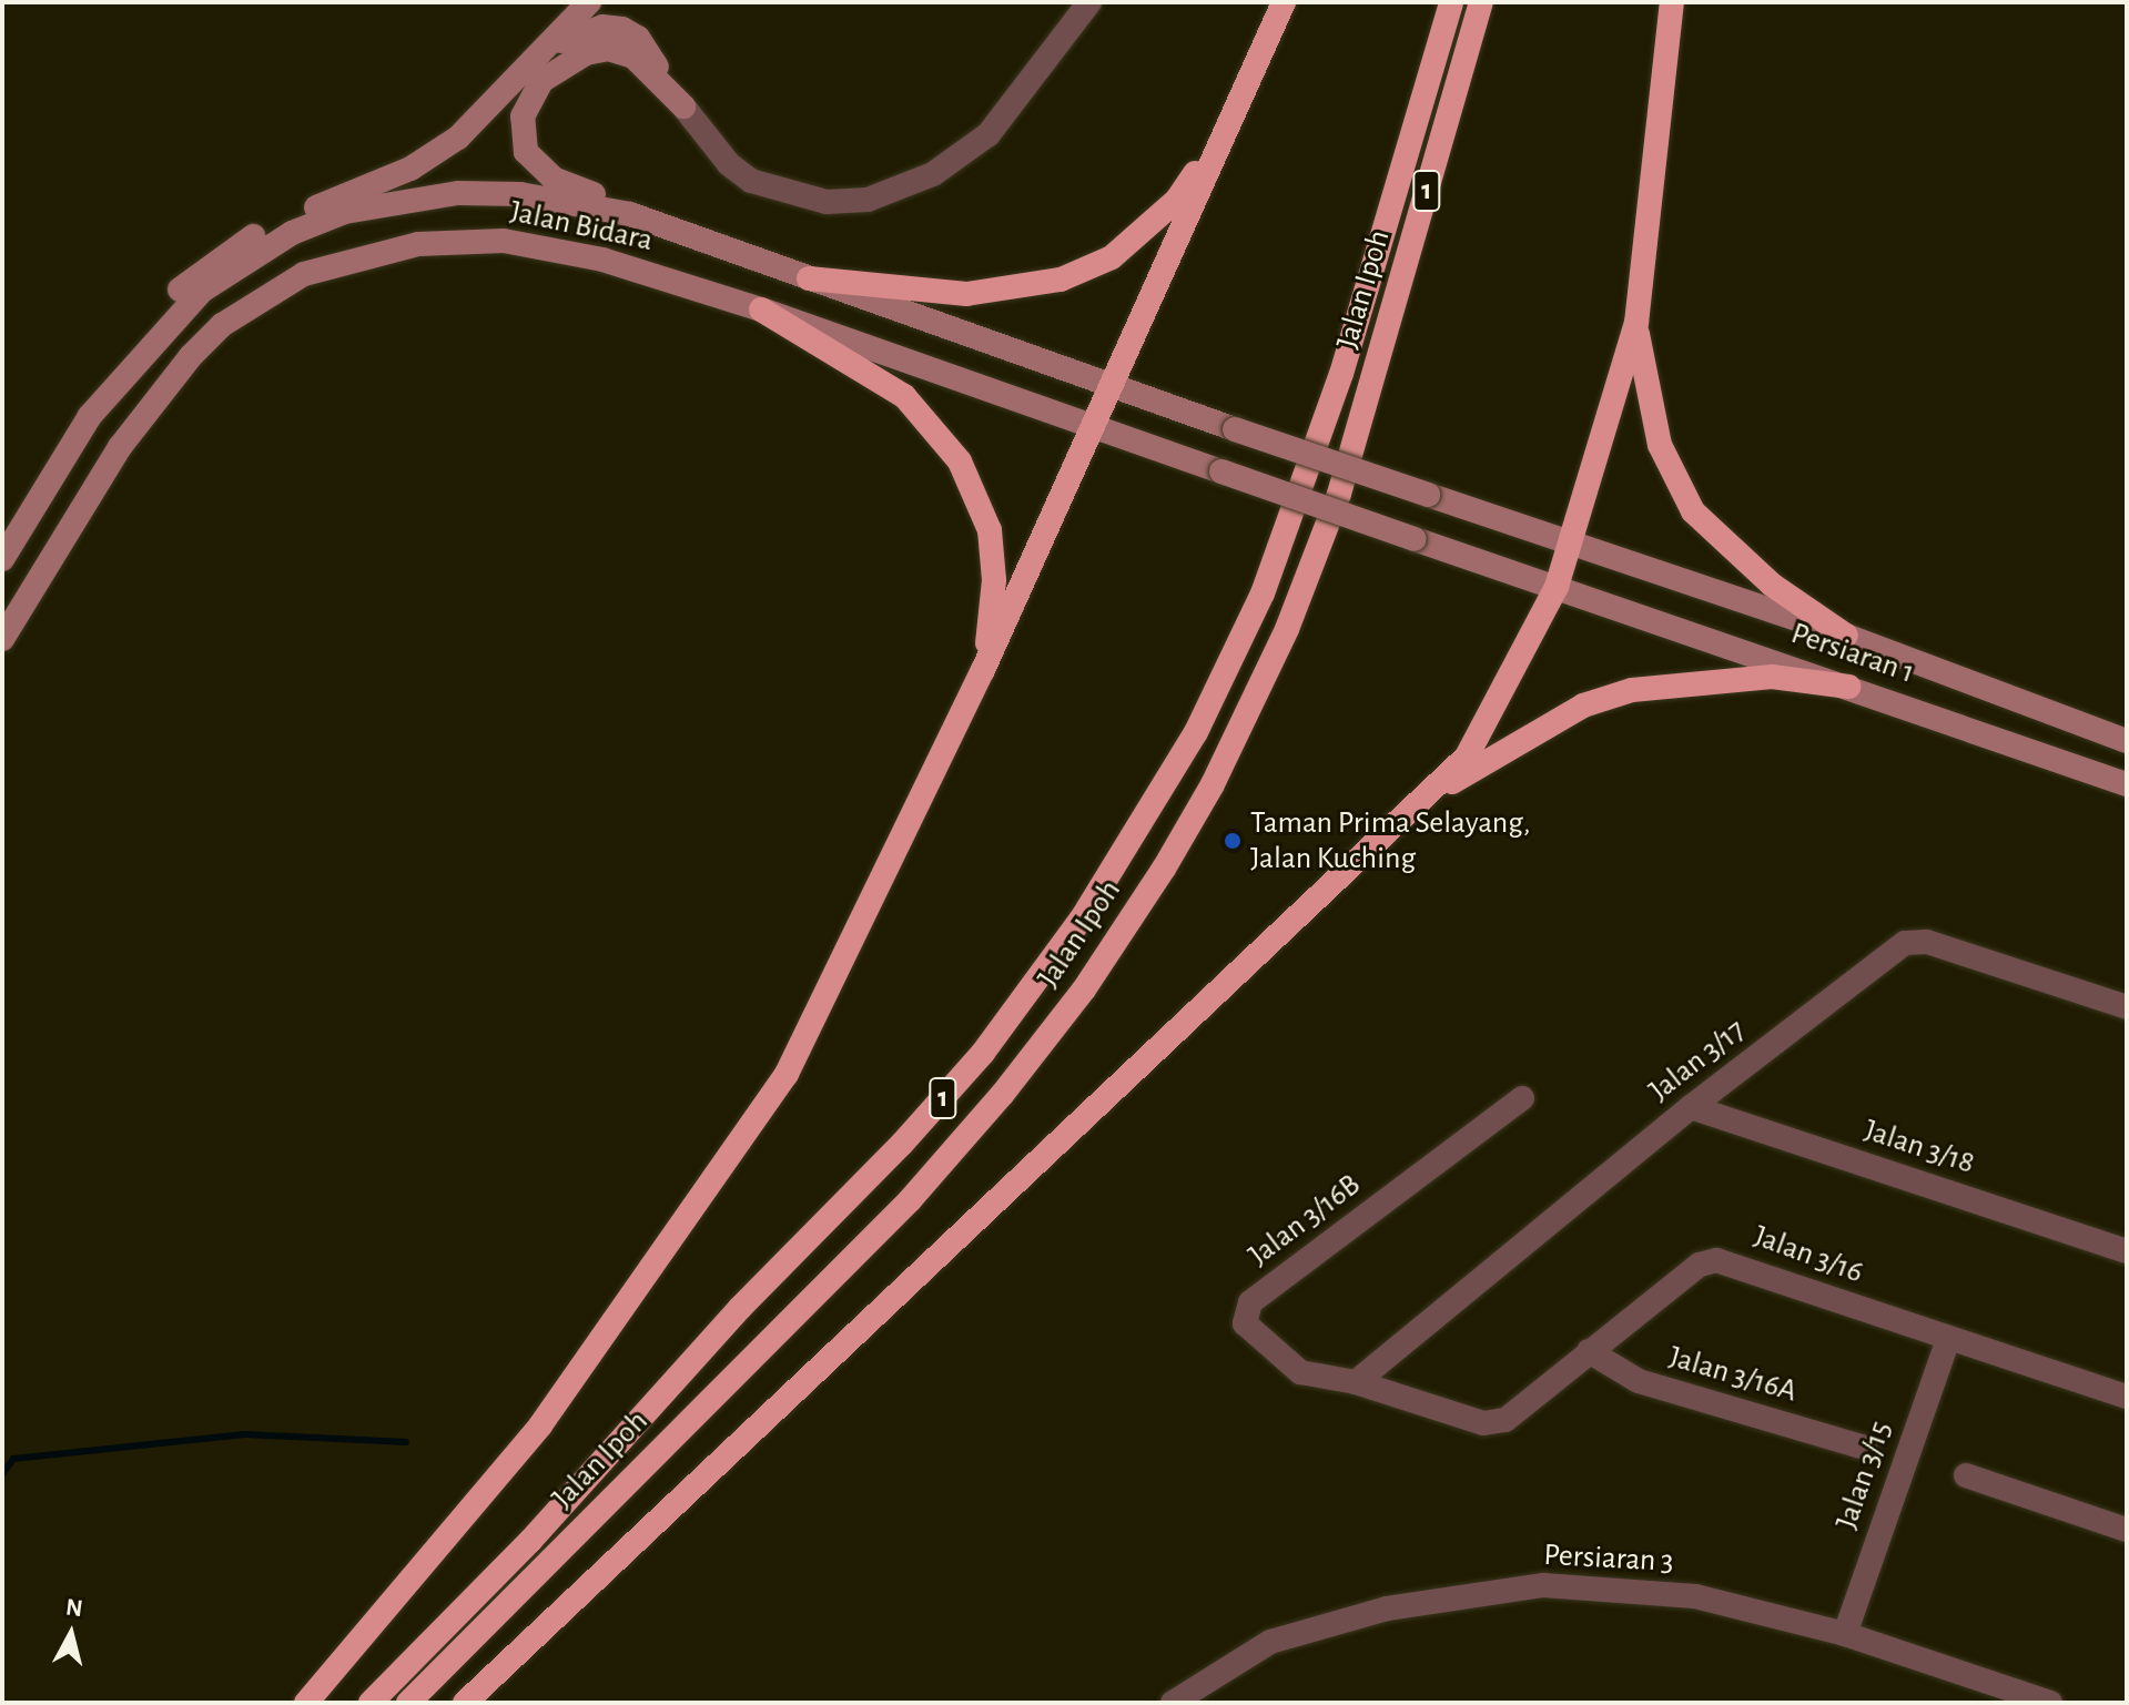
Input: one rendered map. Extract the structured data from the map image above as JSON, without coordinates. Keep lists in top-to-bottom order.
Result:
{
  "streets": {
    "highway": ["1", "Jalan Ipoh"],
    "main road": ["Jalan Bidara", "Persiaran 1"],
    "street": [
      "Jalan 3/17",
      "Jalan 3/18",
      "Jalan 3/16B",
      "Jalan 3/16",
      "Jalan 3/16A",
      "Jalan 3/15",
      "Persiaran 3"
    ]
  },
  "crossings": [
    ["Jalan Bidara", "Persiaran 1"],
    ["Jalan 3/17", "Jalan 3/18"],
    ["Jalan 3/17", "Jalan 3/16B"],
    ["Jalan 3/17", "Jalan 3/16"],
    ["Jalan 3/16B", "Jalan 3/16"],
    ["Jalan 3/16", "Jalan 3/16A"],
    ["Jalan 3/16", "Jalan 3/15"],
    ["Jalan 3/15", "Persiaran 3"]
  ],
  "places": ["Taman Prima Selayang, Jalan Kuching"],
  "north": "top"
}
